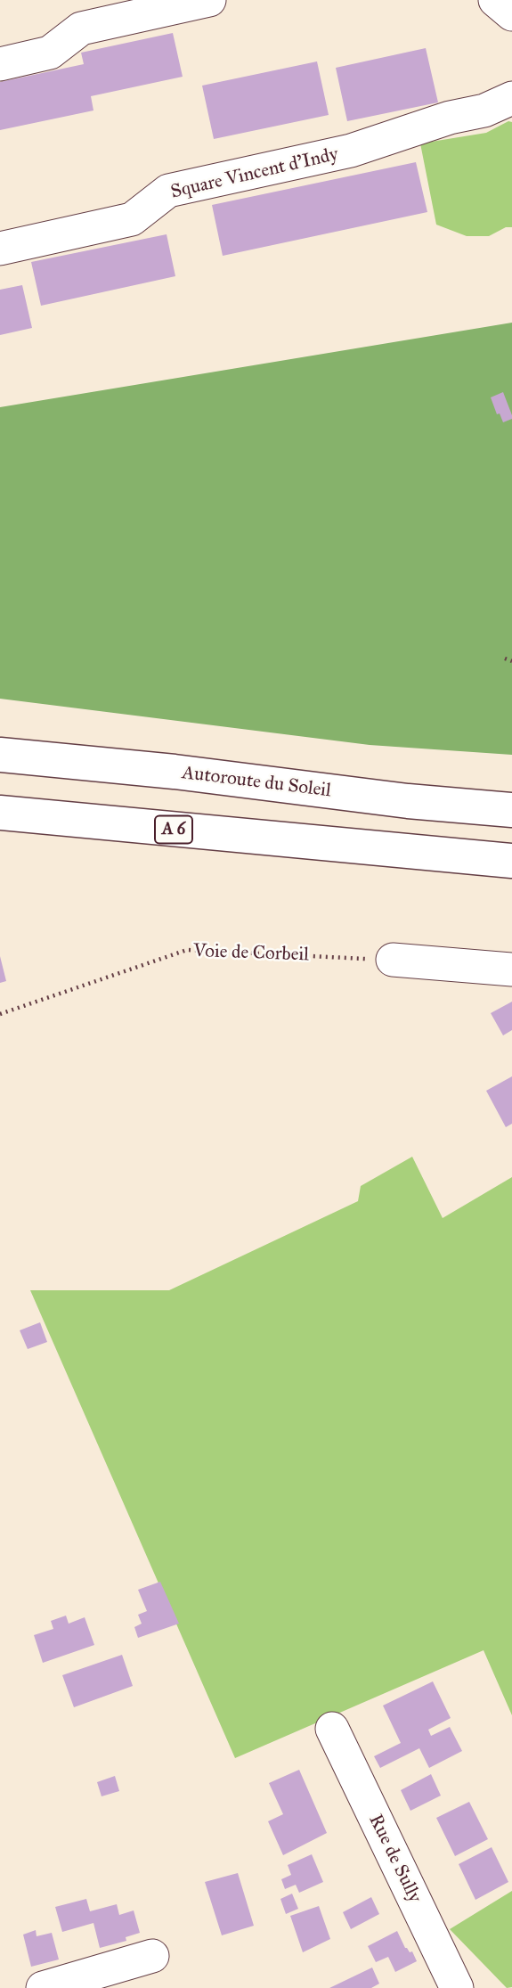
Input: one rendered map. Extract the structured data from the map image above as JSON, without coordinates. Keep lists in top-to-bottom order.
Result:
{
  "streets": {
    "highway": ["Autoroute du Soleil", "A 6"],
    "street": ["Square Vincent d'Indy", "Rue de Sully"],
    "path": ["Voie de Corbeil"]
  }
}
